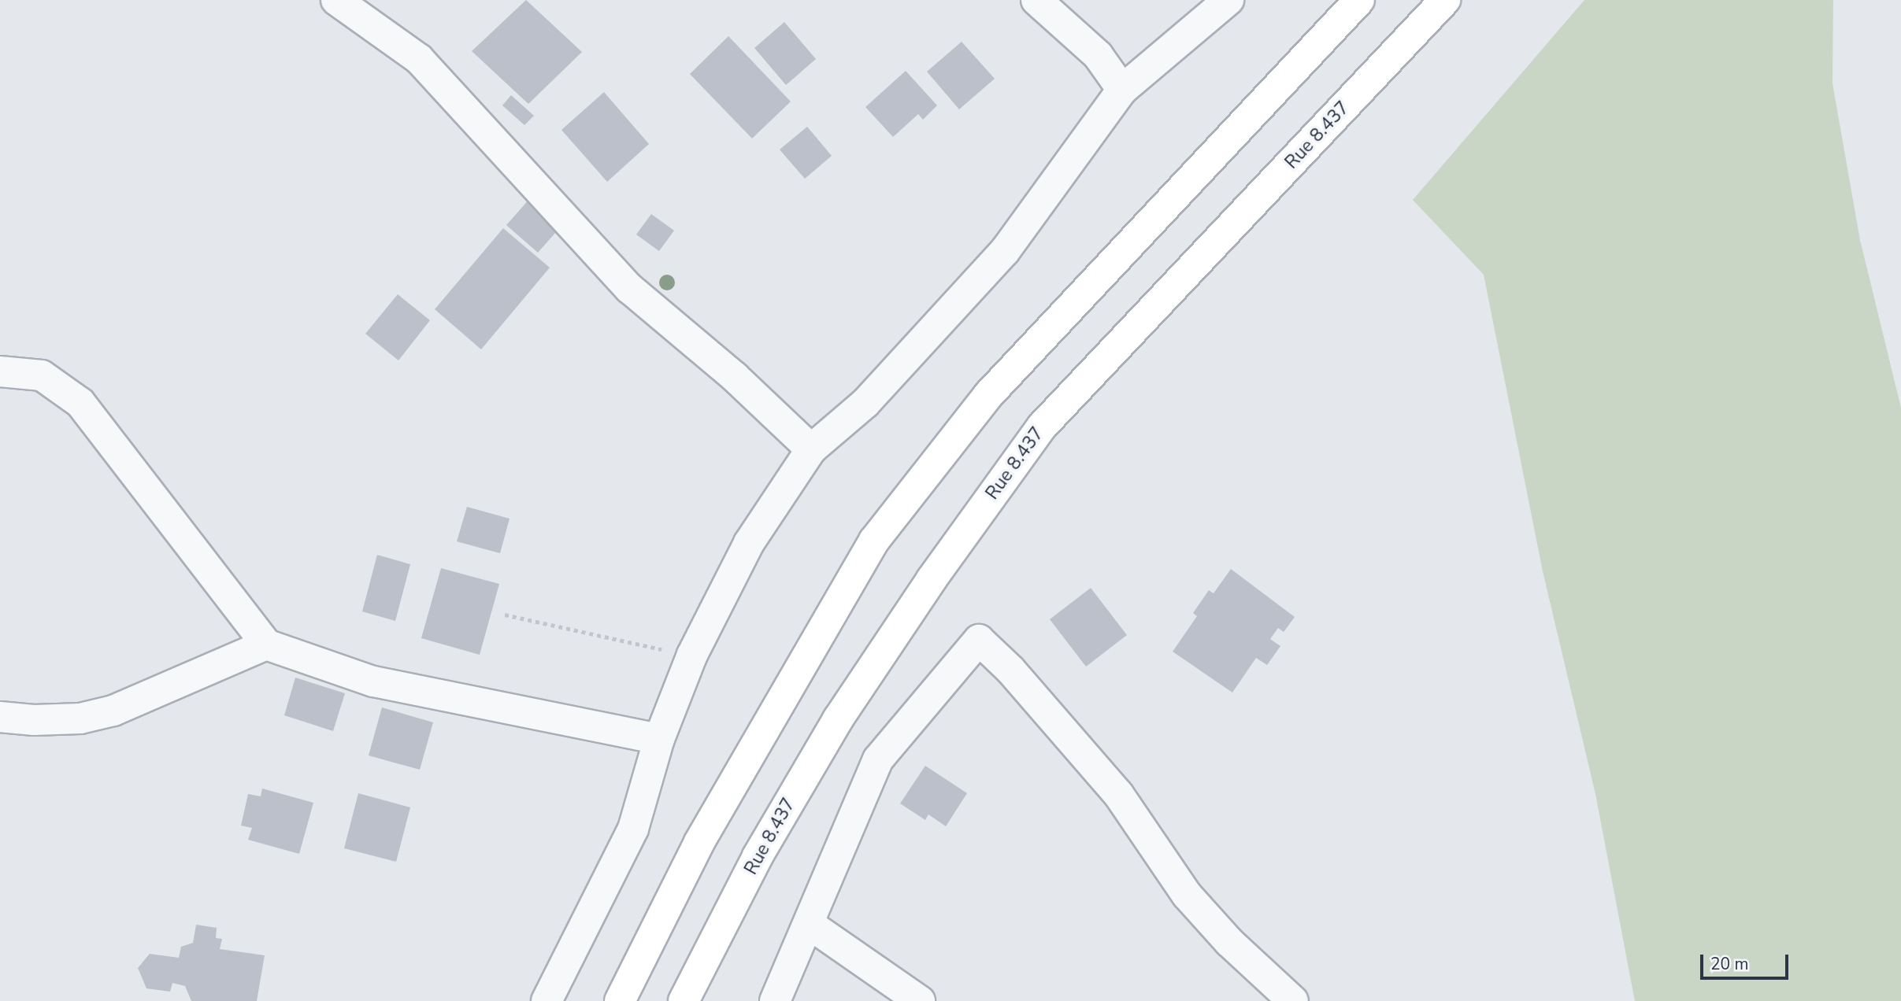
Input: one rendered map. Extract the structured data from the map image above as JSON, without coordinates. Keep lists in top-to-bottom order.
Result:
{
  "streets": {
    "main road": ["Rue 8.437"]
  },
  "scale_bar": "20 m"
}
